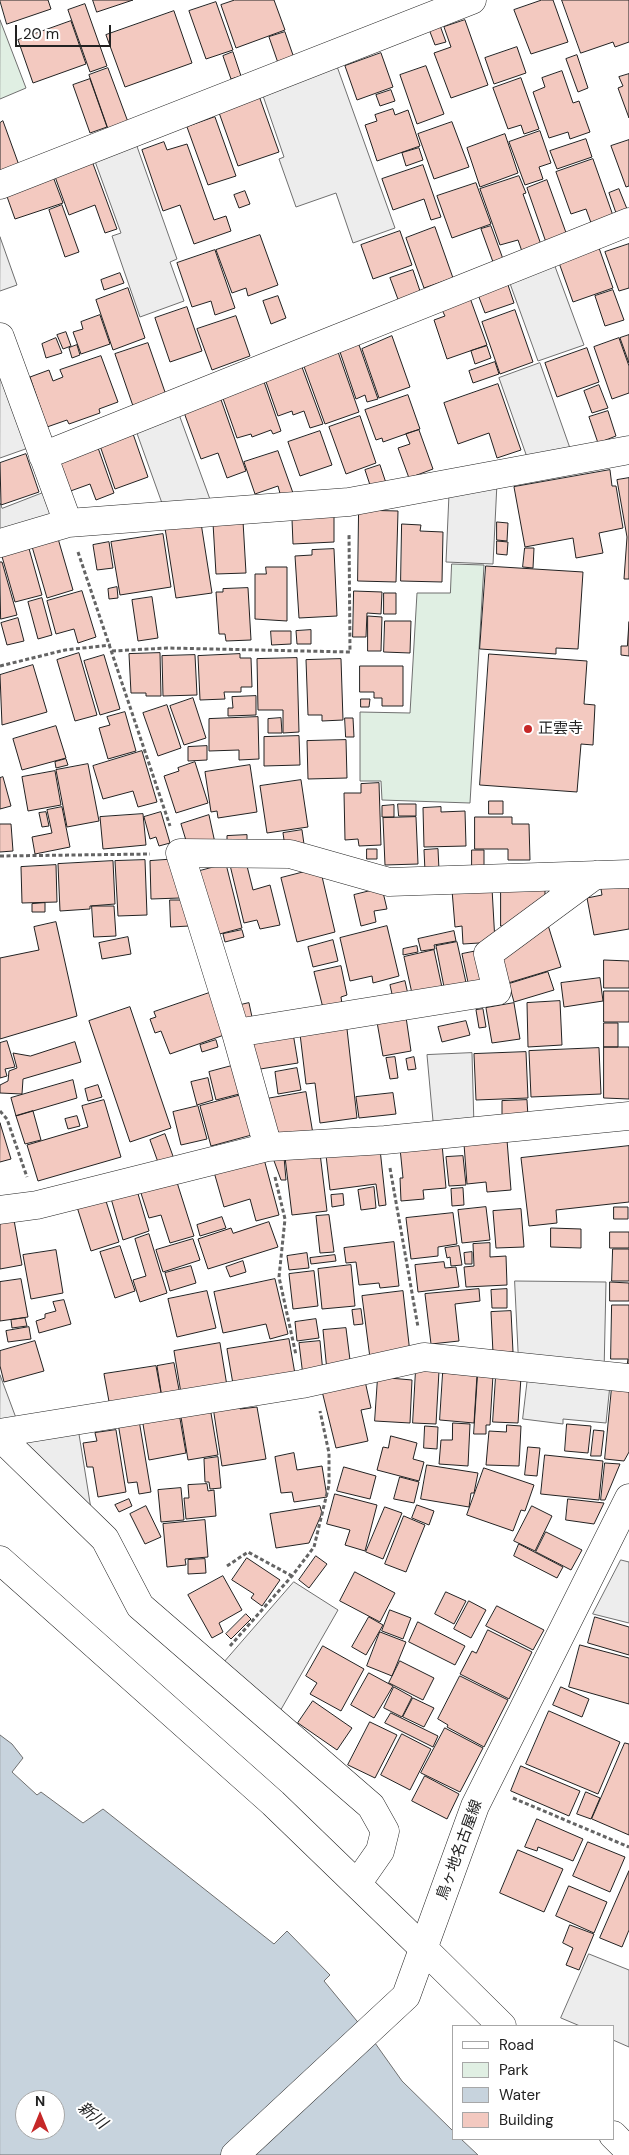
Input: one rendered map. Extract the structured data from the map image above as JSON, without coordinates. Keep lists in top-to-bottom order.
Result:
{
  "streets": {
    "street": ["鳥ヶ地名古屋線"]
  },
  "water": ["新川"],
  "places": ["正雲寺"],
  "legend": [
    "Road",
    "Park",
    "Water",
    "Building"
  ],
  "scale_bar": "20 m",
  "north": "top"
}
